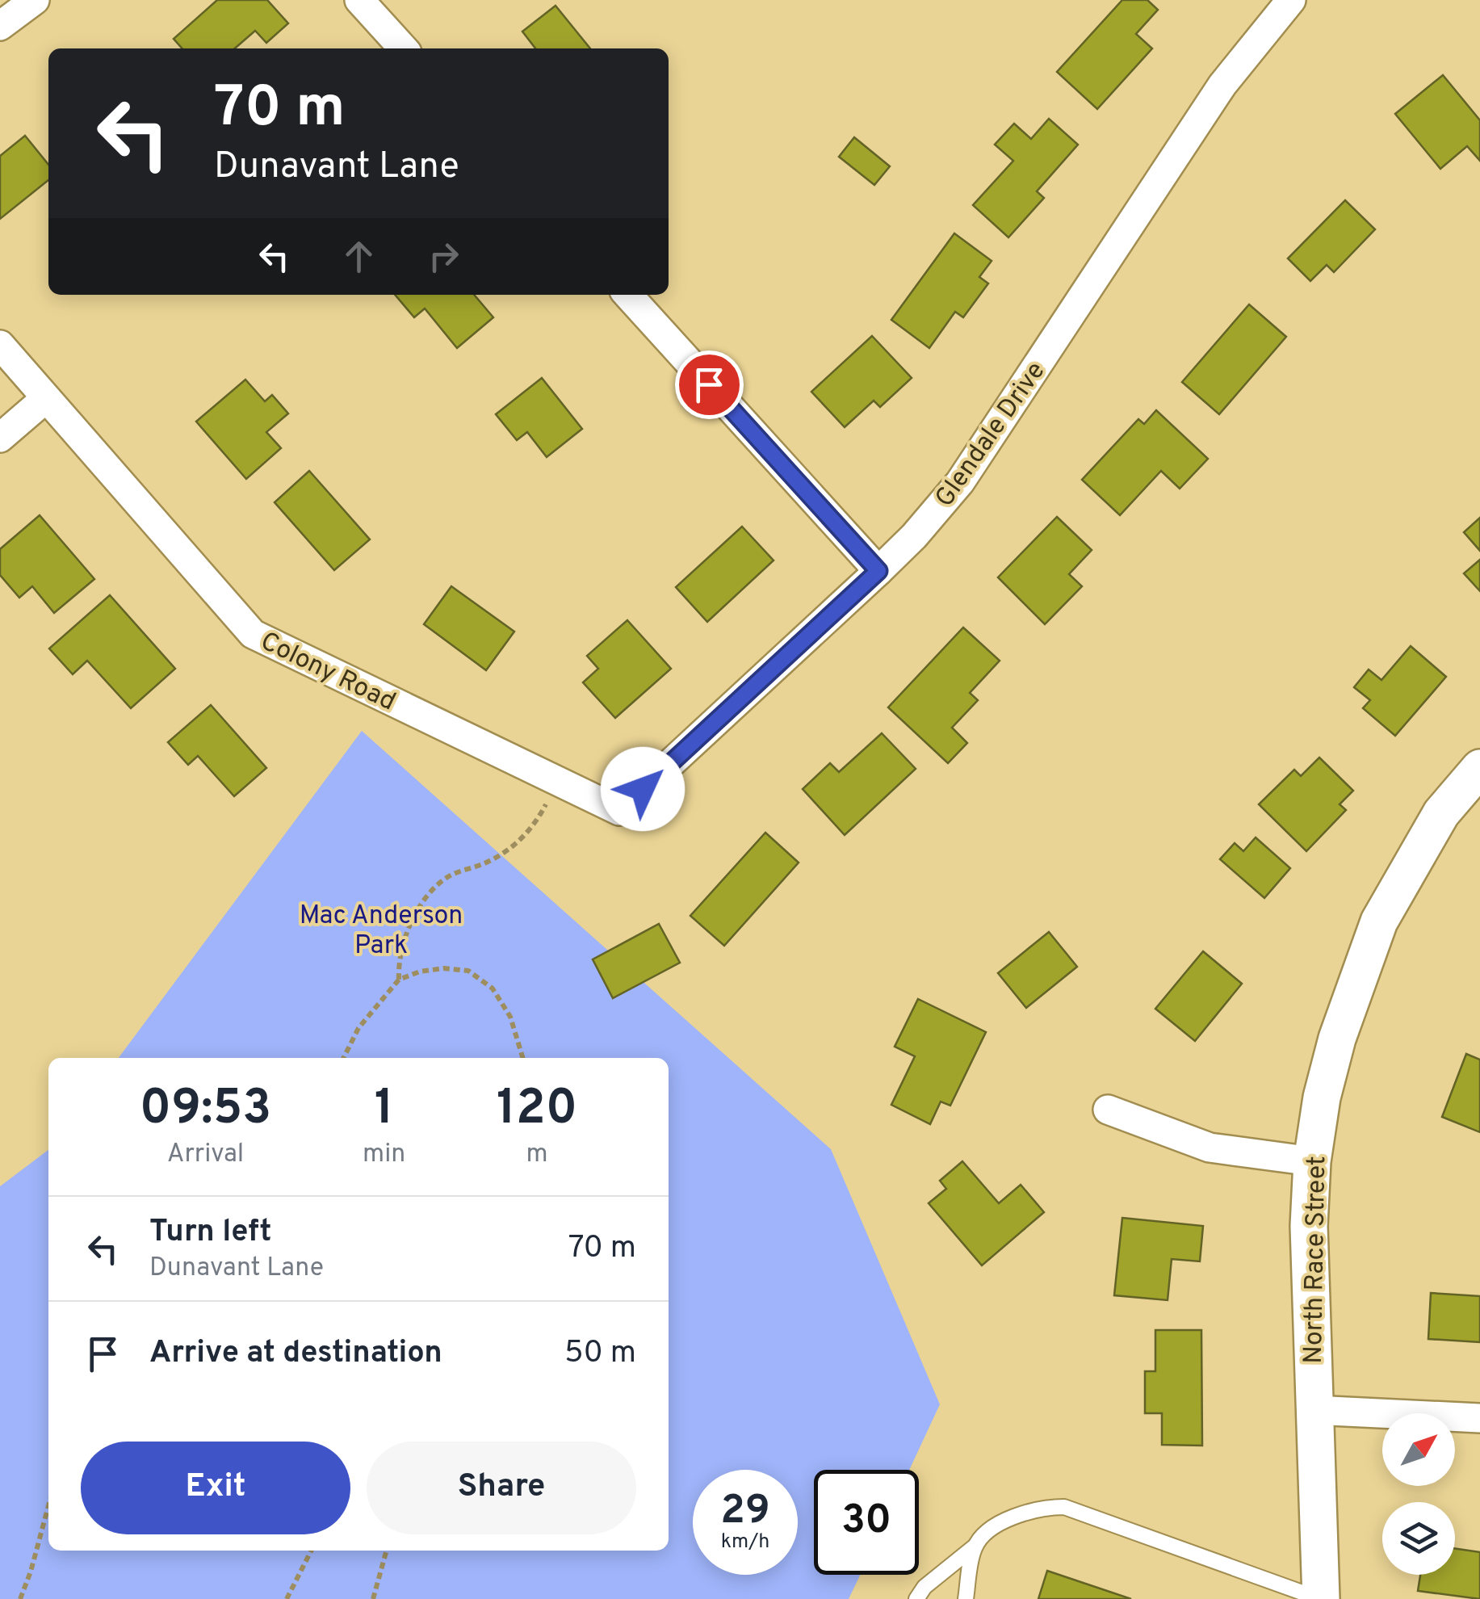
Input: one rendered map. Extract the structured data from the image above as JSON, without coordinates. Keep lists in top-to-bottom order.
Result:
{
  "streets": {
    "street": ["Glendale Drive", "Colony Road", "North Race Street"]
  },
  "crossings": [
    ["Glendale Drive", "Colony Road"]
  ],
  "parks": ["Mac Anderson Park"],
  "north": "top right",
  "page": {
    "turn": ["70 m", "Dunavant Lane"],
    "eta": [
      "09:53",
      "Arrival",
      "1",
      "min",
      "120",
      "m"
    ],
    "list": [
      {
        "name": "Turn left",
        "note": "Dunavant Lane",
        "value": "70 m"
      },
      {
        "name": "Arrive at destination",
        "value": "50 m"
      }
    ],
    "buttons": ["Exit", "Share"],
    "speed": "29 km/h",
    "limit": "30"
  }
}
